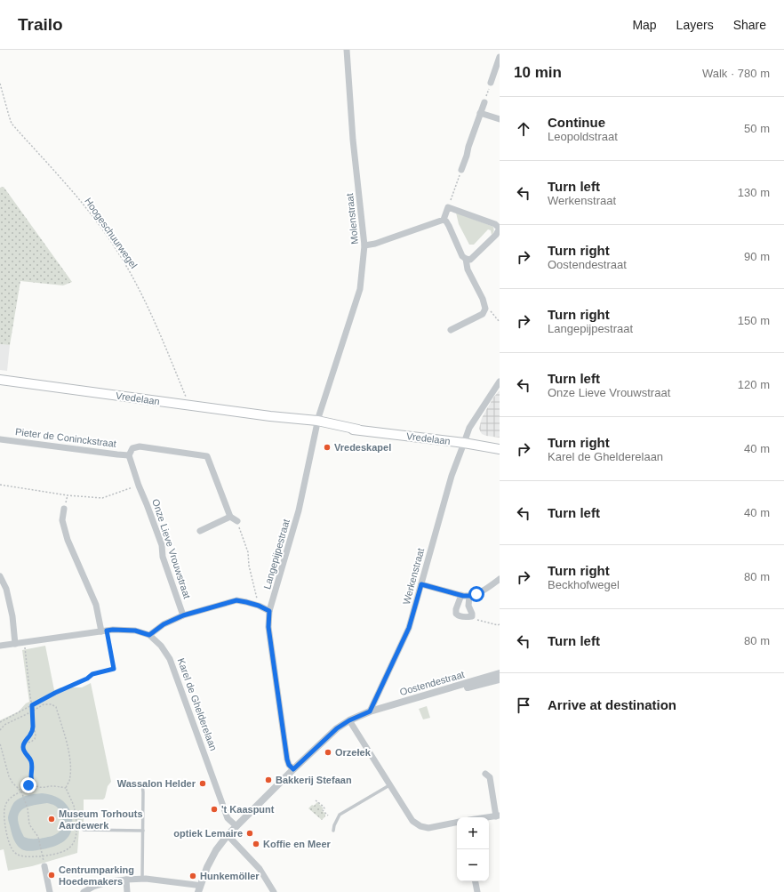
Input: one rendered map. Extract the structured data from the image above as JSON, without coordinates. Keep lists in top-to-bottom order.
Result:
{
  "streets": {
    "main road": ["Vredelaan"],
    "street": [
      "Molenstraat",
      "Pieter de Coninckstraat",
      "Onze Lieve Vrouwstraat",
      "Langepijpestraat",
      "Werkenstraat",
      "Oostendestraat",
      "Karel de Ghelderelaan"
    ],
    "path": ["Hoogeschuurwegel"]
  },
  "crossings": [
    ["Molenstraat", "Vredelaan"],
    ["Molenstraat", "Langepijpestraat"],
    ["Hoogeschuurwegel", "Vredelaan"],
    ["Vredelaan", "Langepijpestraat"],
    ["Vredelaan", "Werkenstraat"],
    ["Pieter de Coninckstraat", "Onze Lieve Vrouwstraat"],
    ["Langepijpestraat", "Oostendestraat"],
    ["Werkenstraat", "Oostendestraat"],
    ["Oostendestraat", "Karel de Ghelderelaan"]
  ],
  "places": [
    "Vredeskapel",
    "Orzełek",
    "Bakkerij Stefaan",
    "Wassalon Helder",
    "'t Kaaspunt",
    "Museum Torhouts Aardewerk",
    "optiek Lemaire",
    "Koffie en Meer",
    "Centrumparking Hoedemakers",
    "Hunkemöller"
  ],
  "page": {
    "header": "Trailo",
    "nav": ["Map", "Layers", "Share"],
    "heading": ["10 min", "Walk · 780 m"],
    "list": [
      ["Continue", "Leopoldstraat", "50 m"],
      ["Turn left", "Werkenstraat", "130 m"],
      ["Turn right", "Oostendestraat", "90 m"],
      ["Turn right", "Langepijpestraat", "150 m"],
      ["Turn left", "Onze Lieve Vrouwstraat", "120 m"],
      ["Turn right", "Karel de Ghelderelaan", "40 m"],
      ["Turn left", "40 m"],
      ["Turn right", "Beckhofwegel", "80 m"],
      ["Turn left", "80 m"],
      "Arrive at destination"
    ],
    "map_buttons": ["+", "−"]
  }
}
